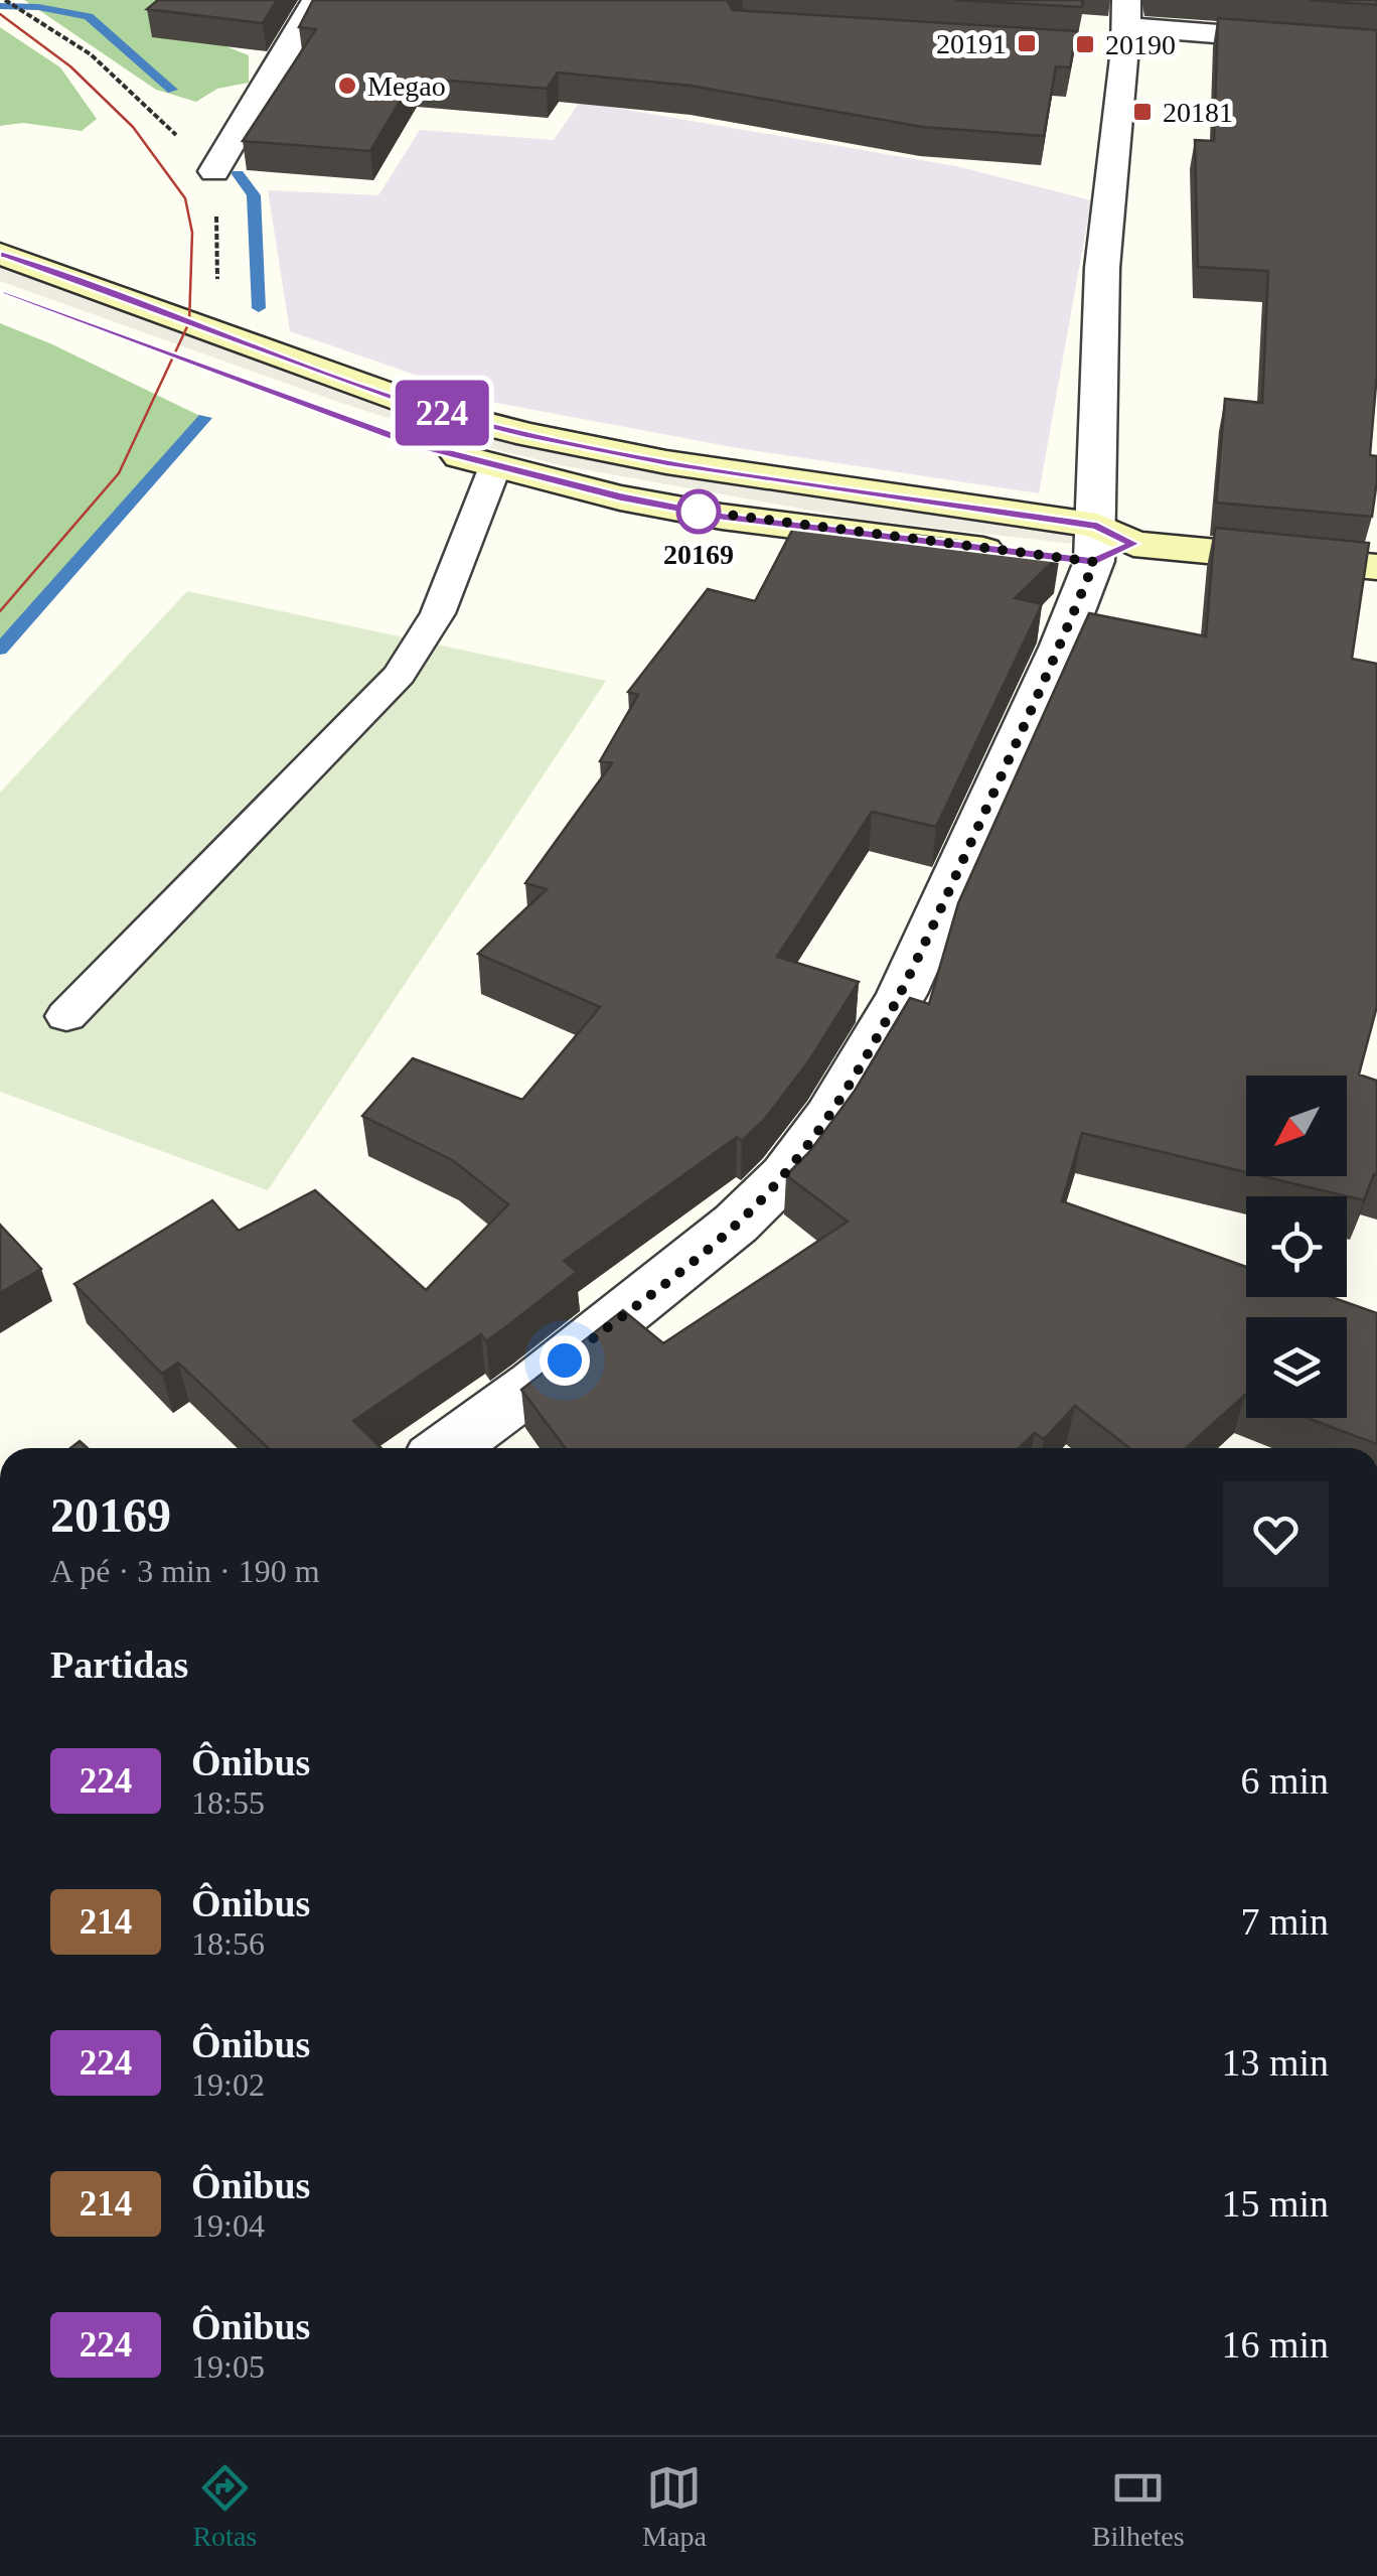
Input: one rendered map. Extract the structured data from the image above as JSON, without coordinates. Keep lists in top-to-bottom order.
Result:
{
  "places": {
    "transit": ["20191", "20190", "20181"],
    "other": ["Megao", "20169"]
  },
  "lines": ["bus line 224"],
  "north": "bottom left",
  "page": {
    "on_map": "224",
    "heading": [
      ["20169", "A pé · 3 min · 190 m"],
      "Partidas"
    ],
    "list": [
      {
        "mark": "224",
        "name": "Ônibus",
        "note": "18:55",
        "value": "6 min"
      },
      {
        "mark": "214",
        "name": "Ônibus",
        "note": "18:56",
        "value": "7 min"
      },
      {
        "mark": "224",
        "name": "Ônibus",
        "note": "19:02",
        "value": "13 min"
      },
      {
        "mark": "214",
        "name": "Ônibus",
        "note": "19:04",
        "value": "15 min"
      },
      {
        "mark": "224",
        "name": "Ônibus",
        "note": "19:05",
        "value": "16 min"
      }
    ],
    "tabs": ["Rotas", "Mapa", "Bilhetes"]
  }
}
